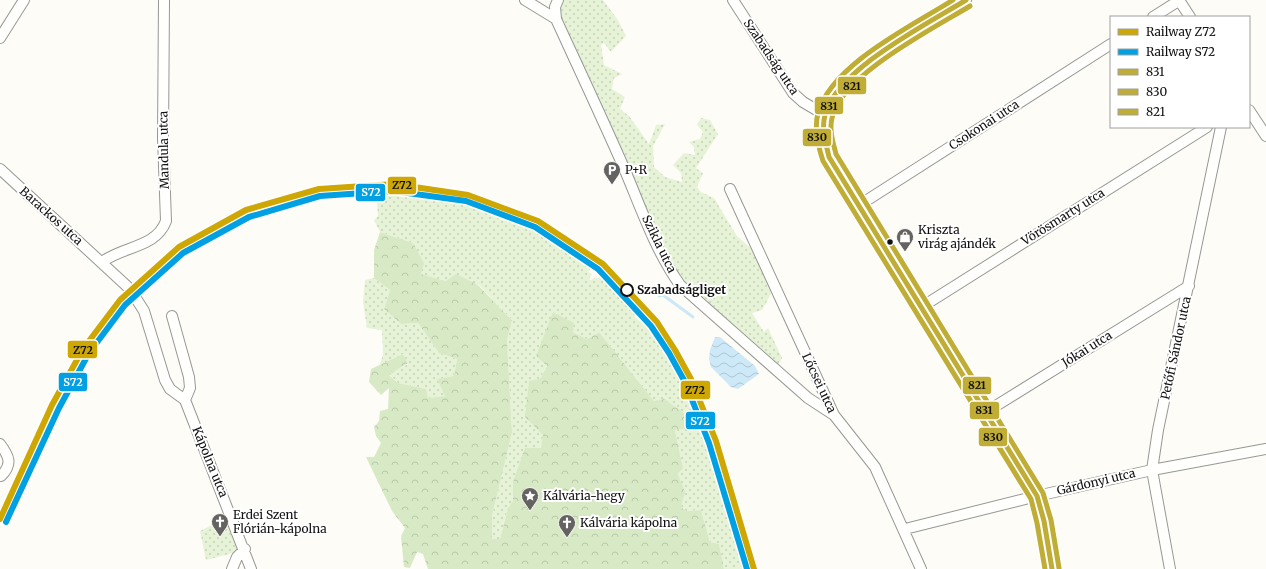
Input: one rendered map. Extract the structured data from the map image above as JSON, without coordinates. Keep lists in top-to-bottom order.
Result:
{
  "streets": {
    "street": [
      "Szabadság utca",
      "Csokonai utca",
      "Mandula utca",
      "Barackos utca",
      "Vörösmarty utca",
      "Szikla utca",
      "Petőfi Sándor utca",
      "Jókai utca",
      "Lőcsei utca",
      "Kápolna utca",
      "Gárdonyi utca"
    ]
  },
  "crossings": [
    ["Mandula utca", "Barackos utca"],
    ["Barackos utca", "Kápolna utca"],
    ["Szikla utca", "Lőcsei utca"],
    ["Petőfi Sándor utca", "Jókai utca"],
    ["Petőfi Sándor utca", "Gárdonyi utca"],
    ["Lőcsei utca", "Gárdonyi utca"]
  ],
  "places": {
    "parking": ["P+R"],
    "shop": ["Kriszta virág ajándék"],
    "other": ["Szabadságliget"],
    "place": ["Kálvária-hegy"],
    "church": ["Erdei Szent Flórián-kápolna", "Kálvária kápolna"]
  },
  "lines": [
    "transit line 831",
    "transit line 830",
    "transit line 821",
    "rail line Z72",
    "rail line S72"
  ],
  "legend": [
    "Railway Z72",
    "Railway S72",
    "831",
    "830",
    "821"
  ]
}
